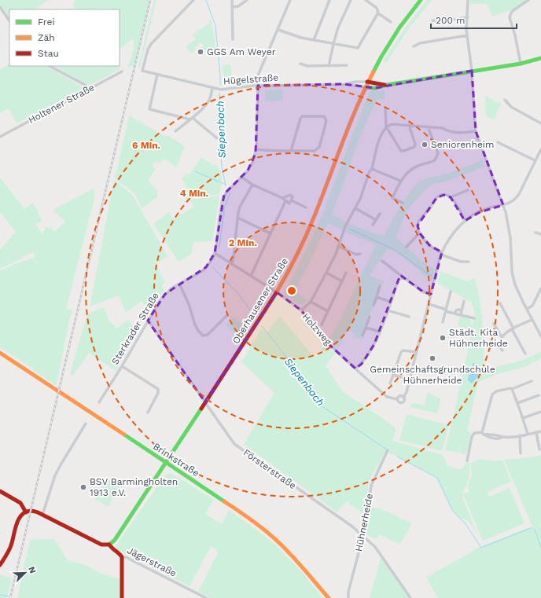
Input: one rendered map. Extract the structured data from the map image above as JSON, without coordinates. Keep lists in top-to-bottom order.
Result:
{
  "streets": {
    "main road": [
      "Hügelstraße",
      "Oberhausener Straße",
      "Brinkstraße",
      "Jägerstraße"
    ],
    "street": [
      "Holtener Straße",
      "Sterkrader Straße",
      "Holzweg",
      "Försterstraße",
      "Hühnerheide"
    ]
  },
  "crossings": [
    ["Hügelstraße", "Oberhausener Straße"],
    ["Hügelstraße", "Sterkrader Straße"],
    ["Oberhausener Straße", "Holzweg"],
    ["Oberhausener Straße", "Brinkstraße"],
    ["Oberhausener Straße", "Försterstraße"],
    ["Oberhausener Straße", "Jägerstraße"],
    ["Sterkrader Straße", "Holzweg"],
    ["Sterkrader Straße", "Försterstraße"],
    ["Försterstraße", "Hühnerheide"]
  ],
  "water": ["Siepenbach"],
  "places": [
    "GGS Am Weyer",
    "Seniorenheim",
    "Städt. Kita Hühnerheide",
    "Gemeinschaftsgrundschule Hühnerheide",
    "BSV Barmingholten 1913 e.V."
  ],
  "legend": ["Frei", "Zäh", "Stau"],
  "scale_bar": "200 m",
  "north": "top right",
  "rings": ["6 Min.", "4 Min.", "2 Min."]
}
